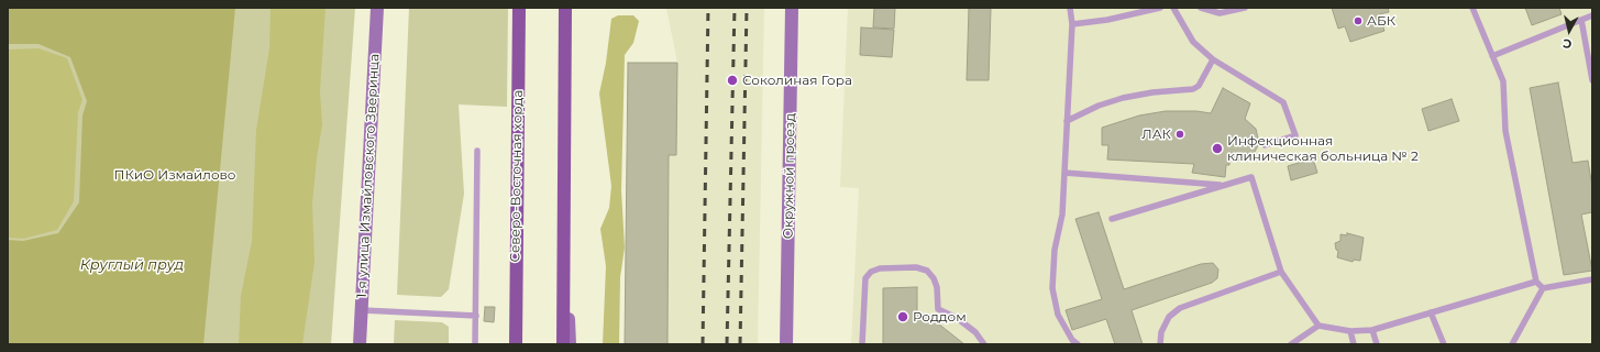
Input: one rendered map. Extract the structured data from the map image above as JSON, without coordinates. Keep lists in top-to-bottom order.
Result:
{
  "streets": {
    "main road": ["Северо-Восточная хорда"],
    "street": ["1-я улица Измайловского Зверинца", "Окружной проезд"]
  },
  "water": ["Круглый пруд"],
  "parks": ["ПКиО Измайлово"],
  "places": [
    "АБК",
    "Соколиная Гора",
    "ЛАК",
    "Инфекционная клиническая больница № 2",
    "Роддом"
  ],
  "north": "bottom"
}
